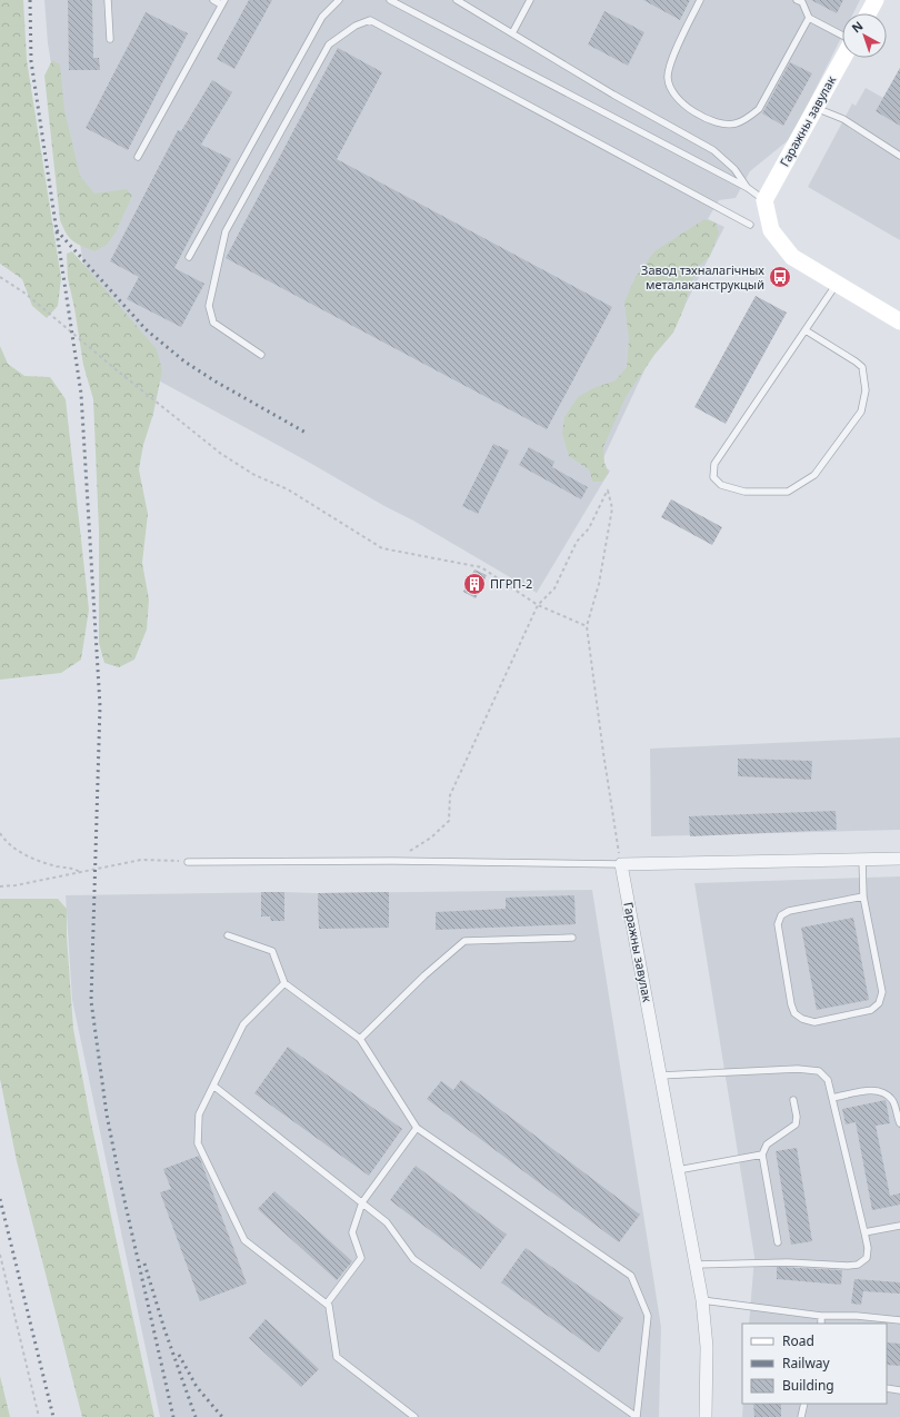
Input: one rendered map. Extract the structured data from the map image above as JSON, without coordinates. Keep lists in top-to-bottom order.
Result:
{
  "streets": {
    "street": ["Гаражны завулак"]
  },
  "places": {
    "bus stop": ["Завод тэхналагічных металаканструкцый"],
    "building": ["ПГРП-2"]
  },
  "legend": ["Road", "Railway", "Building"],
  "north": "top left"
}
